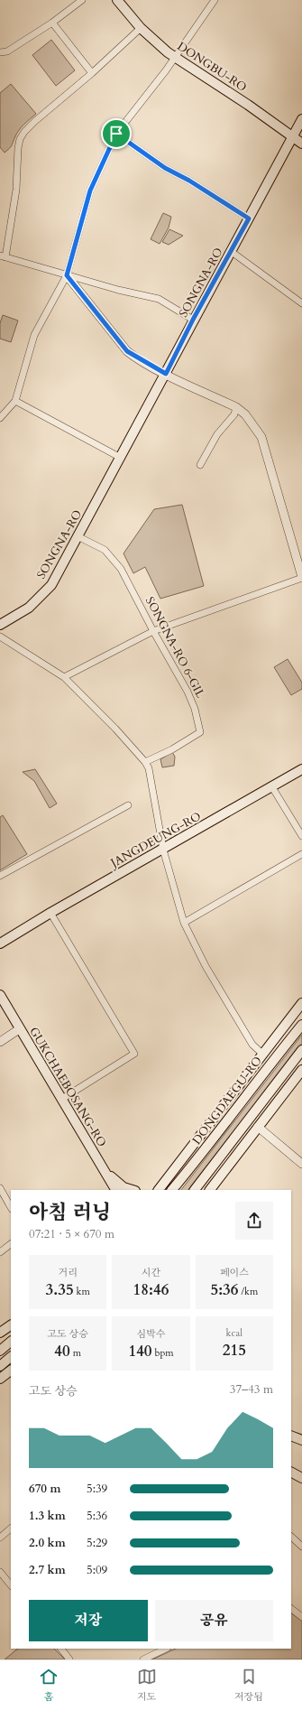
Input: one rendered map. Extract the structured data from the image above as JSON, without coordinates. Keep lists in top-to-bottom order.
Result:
{
  "streets": {
    "main road": [
      "DONGBU-RO",
      "SONGNA-RO",
      "JANGDEUNG-RO",
      "GUKCHAEBOSANG-RO",
      "DONGDAEGU-RO"
    ],
    "street": ["SONGNA-RO 6-GIL"]
  },
  "crossings": [
    ["DONGBU-RO", "SONGNA-RO"],
    ["SONGNA-RO", "SONGNA-RO 6-GIL"]
  ],
  "page": {
    "heading": ["아침 러닝", "07:21 · 5 × 670 m"],
    "stats": [
      ["거리", "3.35 km"],
      ["시간", "18:46"],
      ["페이스", "5:36 /km"],
      ["고도 상승", "40 m"],
      ["심박수", "140 bpm"],
      ["kcal", "215"]
    ],
    "chart": ["고도 상승", "37–43 m"],
    "list": [
      {
        "name": "670 m",
        "note": "5:39"
      },
      {
        "name": "1.3 km",
        "note": "5:36"
      },
      {
        "name": "2.0 km",
        "note": "5:29"
      },
      {
        "name": "2.7 km",
        "note": "5:09"
      }
    ],
    "buttons": ["저장", "공유"],
    "tabs": ["홈", "지도", "저장됨"]
  }
}
